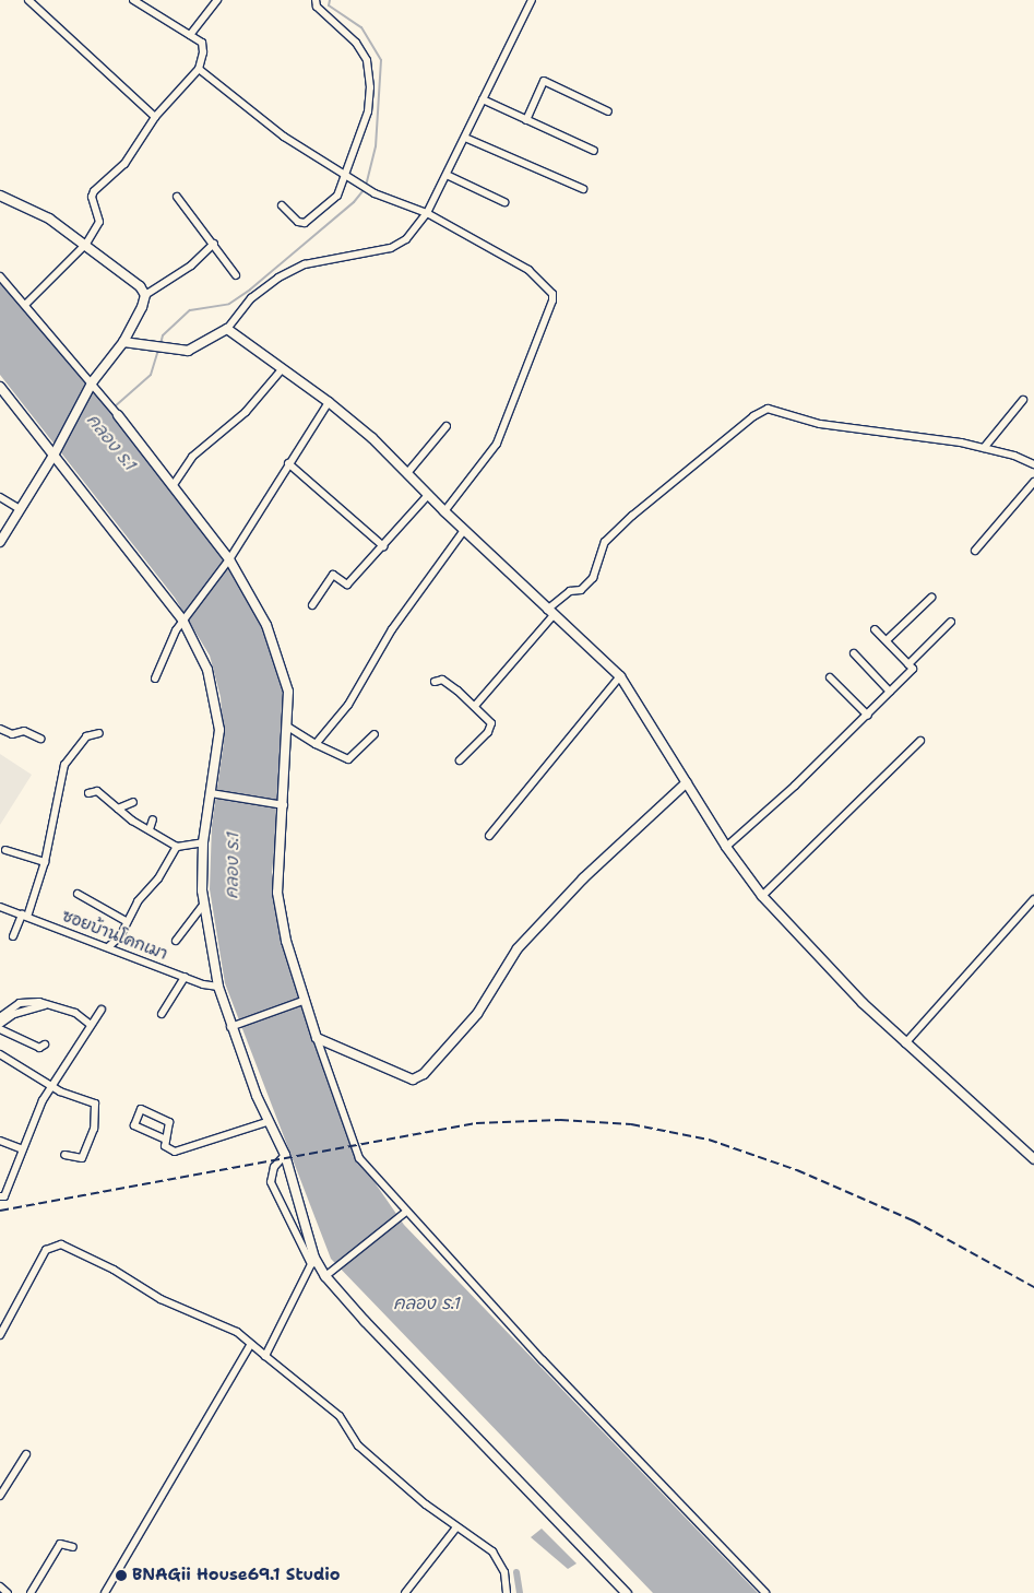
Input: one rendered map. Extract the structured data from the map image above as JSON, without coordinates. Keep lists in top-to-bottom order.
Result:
{
  "streets": {
    "street": ["ซอยบ้านโคกเมา"]
  },
  "water": ["คลอง ร.1"],
  "places": ["BNAGii House69.1 Studio"]
}
